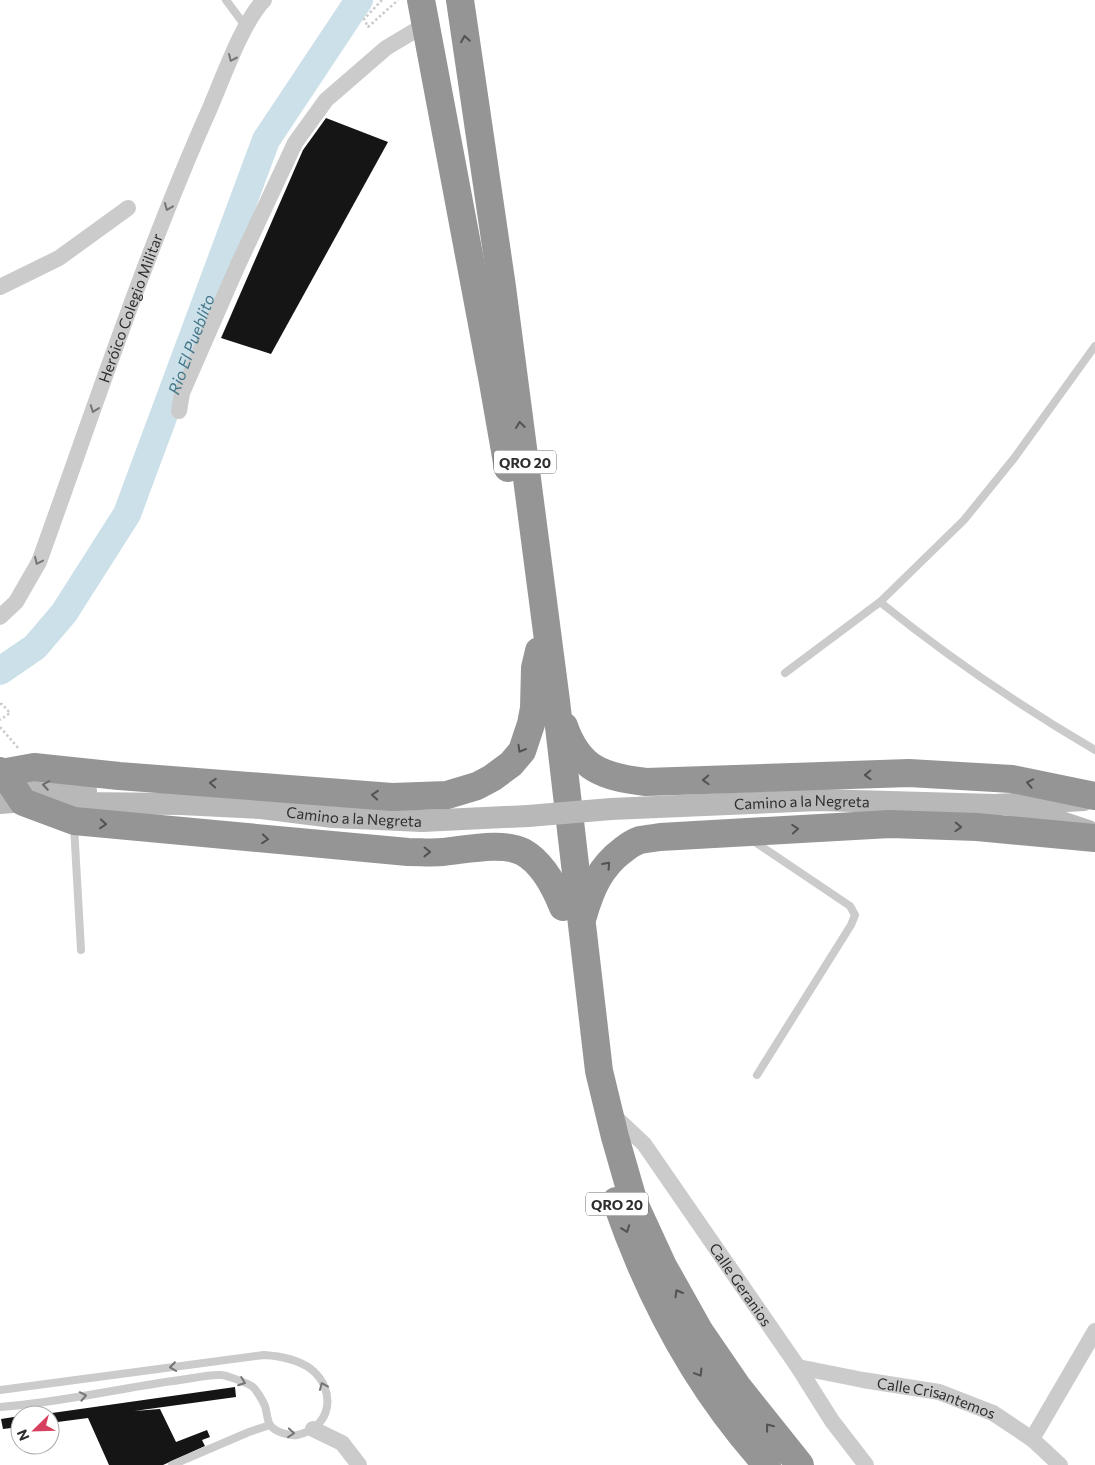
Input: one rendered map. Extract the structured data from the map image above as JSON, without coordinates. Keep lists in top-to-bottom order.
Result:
{
  "streets": {
    "highway": ["QRO 20"],
    "street": [
      "Heróico Colegio Militar",
      "Camino a la Negreta",
      "Calle Geranios",
      "Calle Crisantemos"
    ]
  },
  "crossings": [
    ["QRO 20", "Calle Geranios"],
    ["Calle Geranios", "Calle Crisantemos"]
  ],
  "water": ["Rio El Pueblito"],
  "north": "bottom left"
}
